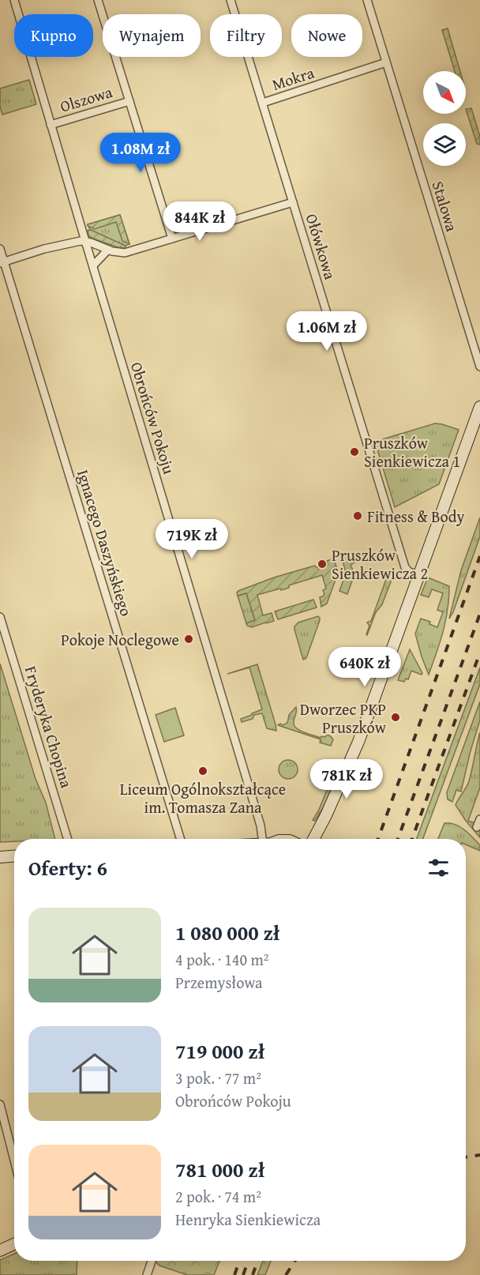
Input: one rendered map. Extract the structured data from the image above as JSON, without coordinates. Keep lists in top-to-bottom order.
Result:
{
  "streets": {
    "street": [
      "Mokra",
      "Olszowa",
      "Stalowa",
      "Ołówkowa",
      "Obrońców Pokoju",
      "Ignacego Daszyńskiego",
      "Fryderyka Chopina"
    ]
  },
  "crossings": [
    ["Mokra", "Stalowa"],
    ["Mokra", "Ołówkowa"],
    ["Olszowa", "Obrońców Pokoju"]
  ],
  "places": [
    "Pruszków Sienkiewicza 1",
    "Fitness & Body",
    "Pruszków Sienkiewicza 2",
    "Pokoje Noclegowe",
    "Dworzec PKP Pruszków",
    "Liceum Ogólnokształcące im. Tomasza Zana"
  ],
  "north": "bottom right",
  "page": {
    "chip": [
      "Kupno",
      "Wynajem",
      "Filtry",
      "Nowe"
    ],
    "price": [
      "1.08M zł",
      "844K zł",
      "1.06M zł",
      "719K zł",
      "640K zł",
      "781K zł"
    ],
    "heading": "Oferty: 6",
    "list": [
      {
        "name": "1 080 000 zł",
        "note": "4 pok. · 140 m² · Przemysłowa"
      },
      {
        "name": "719 000 zł",
        "note": "3 pok. · 77 m² · Obrońców Pokoju"
      },
      {
        "name": "781 000 zł",
        "note": "2 pok. · 74 m² · Henryka Sienkiewicza"
      }
    ]
  }
}
